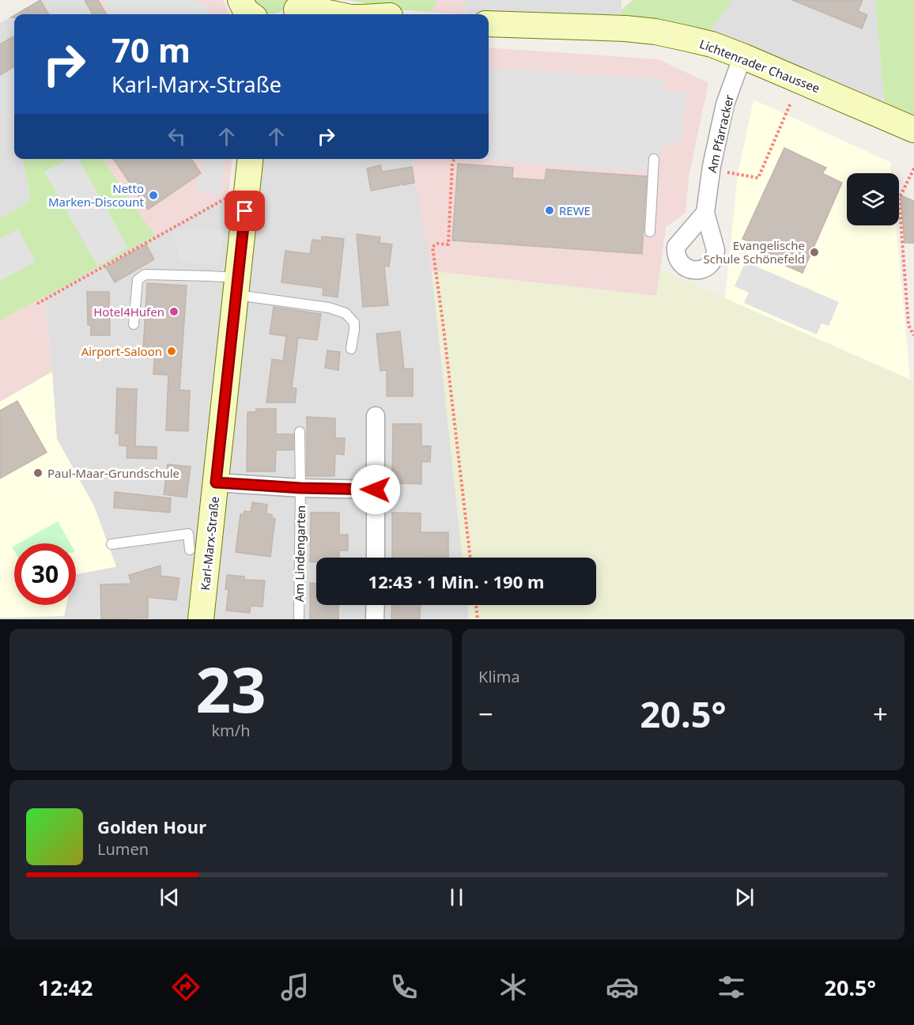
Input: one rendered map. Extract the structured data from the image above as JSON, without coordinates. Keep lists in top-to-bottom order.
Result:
{
  "streets": {
    "street": [
      "Lichtenrader Chaussee",
      "Am Pfarracker",
      "Karl-Marx-Straße",
      "Am Lindengarten"
    ]
  },
  "crossings": [
    ["Lichtenrader Chaussee", "Am Pfarracker"],
    ["Karl-Marx-Straße", "Am Lindengarten"]
  ],
  "places": [
    "Netto Marken-Discount",
    "REWE",
    "Evangelische Schule Schönefeld",
    "Hotel4Hufen",
    "Airport-Saloon",
    "Paul-Maar-Grundschule"
  ],
  "page": {
    "turn": ["70 m", "Karl-Marx-Straße"],
    "limit": "30",
    "trip": "12:43 · 1 Min. · 190 m",
    "tile": [
      ["23", "km/h"],
      "Klima"
    ],
    "heat": ["−", "20.5°", "+"],
    "song": ["Golden Hour", "Lumen"],
    "tabs": ["12:42", "20.5°"]
  }
}
